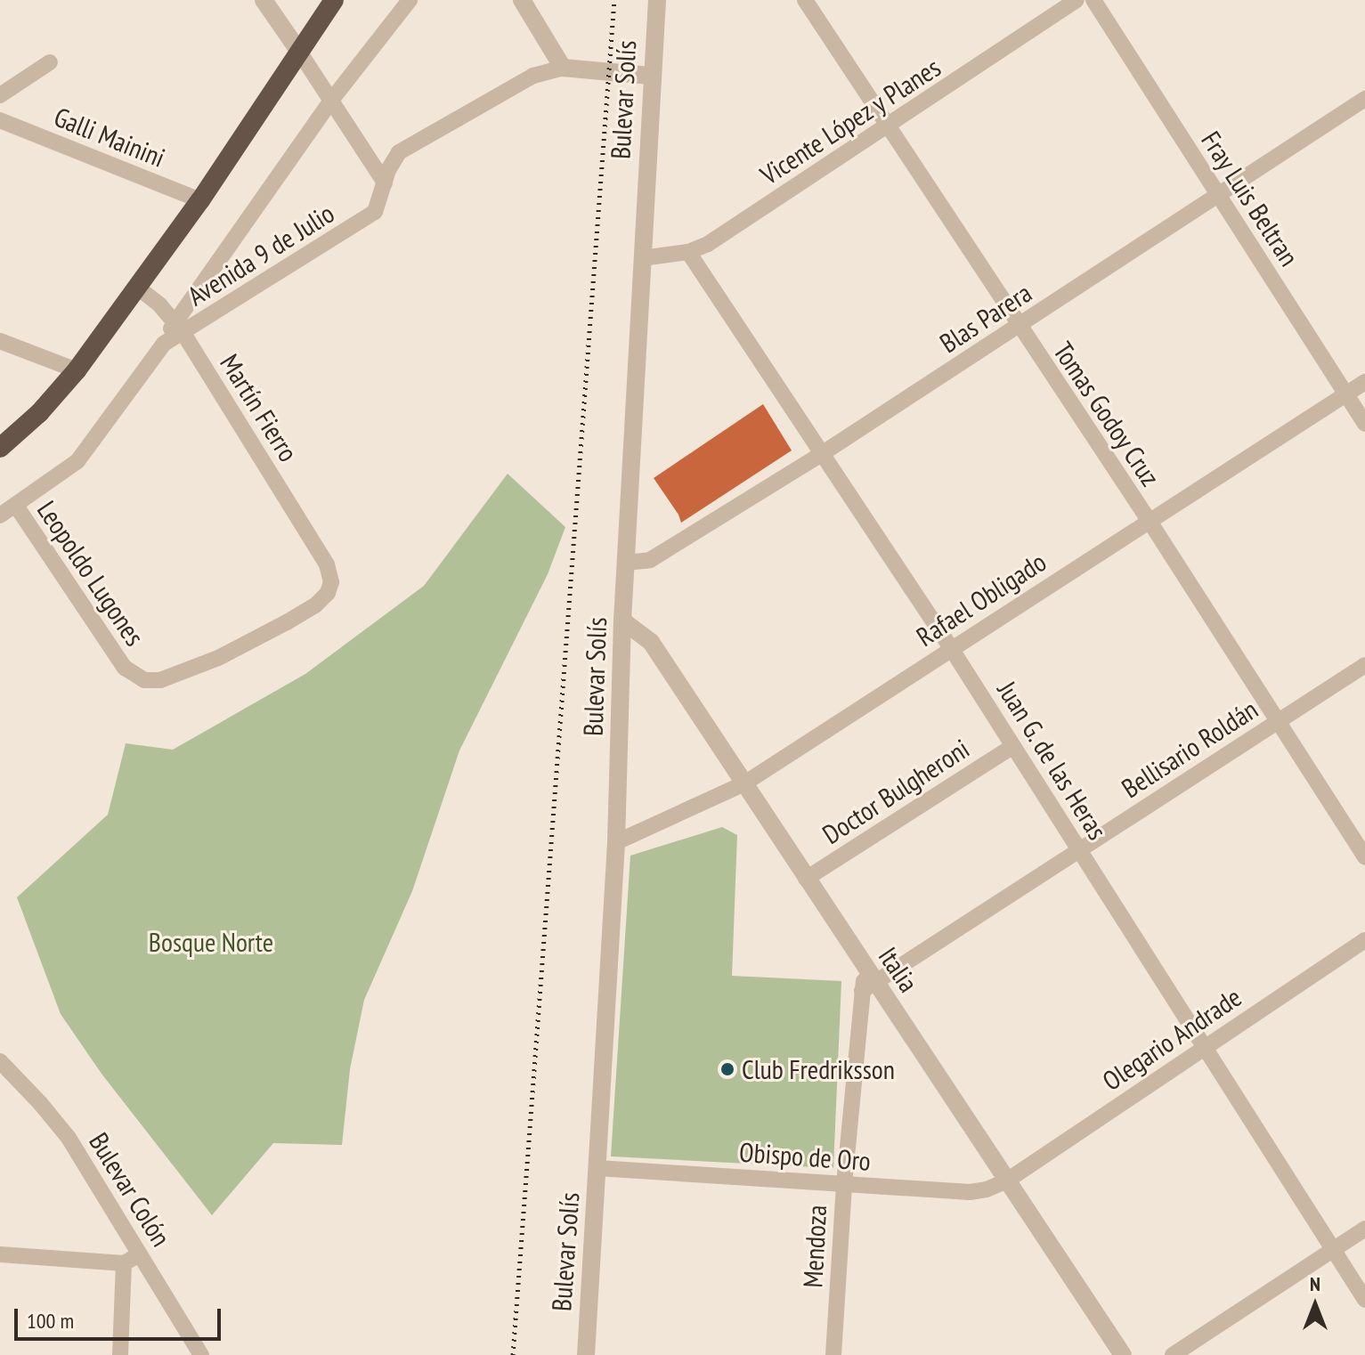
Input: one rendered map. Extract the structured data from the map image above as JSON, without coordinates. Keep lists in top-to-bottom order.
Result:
{
  "streets": {
    "street": [
      "Bulevar Solís",
      "Vicente López y Planes",
      "Galli Mainini",
      "Fray Luis Beltran",
      "Avenida 9 de Julio",
      "Blas Parera",
      "Martín Fierro",
      "Tomas Godoy Cruz",
      "Leopoldo Lugones",
      "Rafael Obligado",
      "Bellisario Roldán",
      "Juan G. de las Heras",
      "Doctor Bulgheroni",
      "Italia",
      "Olegario Andrade",
      "Obispo de Oro",
      "Bulevar Colón",
      "Mendoza"
    ]
  },
  "crossings": [
    ["Bulevar Solís", "Vicente López y Planes"],
    ["Bulevar Solís", "Blas Parera"],
    ["Bulevar Solís", "Rafael Obligado"],
    ["Bulevar Solís", "Italia"],
    ["Bulevar Solís", "Obispo de Oro"],
    ["Vicente López y Planes", "Tomas Godoy Cruz"],
    ["Vicente López y Planes", "Juan G. de las Heras"],
    ["Fray Luis Beltran", "Blas Parera"],
    ["Fray Luis Beltran", "Rafael Obligado"],
    ["Avenida 9 de Julio", "Martín Fierro"],
    ["Avenida 9 de Julio", "Leopoldo Lugones"],
    ["Blas Parera", "Tomas Godoy Cruz"],
    ["Blas Parera", "Juan G. de las Heras"],
    ["Martín Fierro", "Leopoldo Lugones"],
    ["Tomas Godoy Cruz", "Rafael Obligado"],
    ["Tomas Godoy Cruz", "Bellisario Roldán"],
    ["Rafael Obligado", "Juan G. de las Heras"],
    ["Rafael Obligado", "Italia"],
    ["Bellisario Roldán", "Juan G. de las Heras"],
    ["Bellisario Roldán", "Italia"],
    ["Bellisario Roldán", "Mendoza"],
    ["Juan G. de las Heras", "Doctor Bulgheroni"],
    ["Juan G. de las Heras", "Olegario Andrade"],
    ["Doctor Bulgheroni", "Italia"],
    ["Italia", "Olegario Andrade"],
    ["Italia", "Obispo de Oro"],
    ["Italia", "Mendoza"],
    ["Olegario Andrade", "Obispo de Oro"],
    ["Obispo de Oro", "Mendoza"]
  ],
  "parks": ["Bosque Norte"],
  "places": ["Club Fredriksson"],
  "scale_bar": "100 m",
  "north": "top"
}
